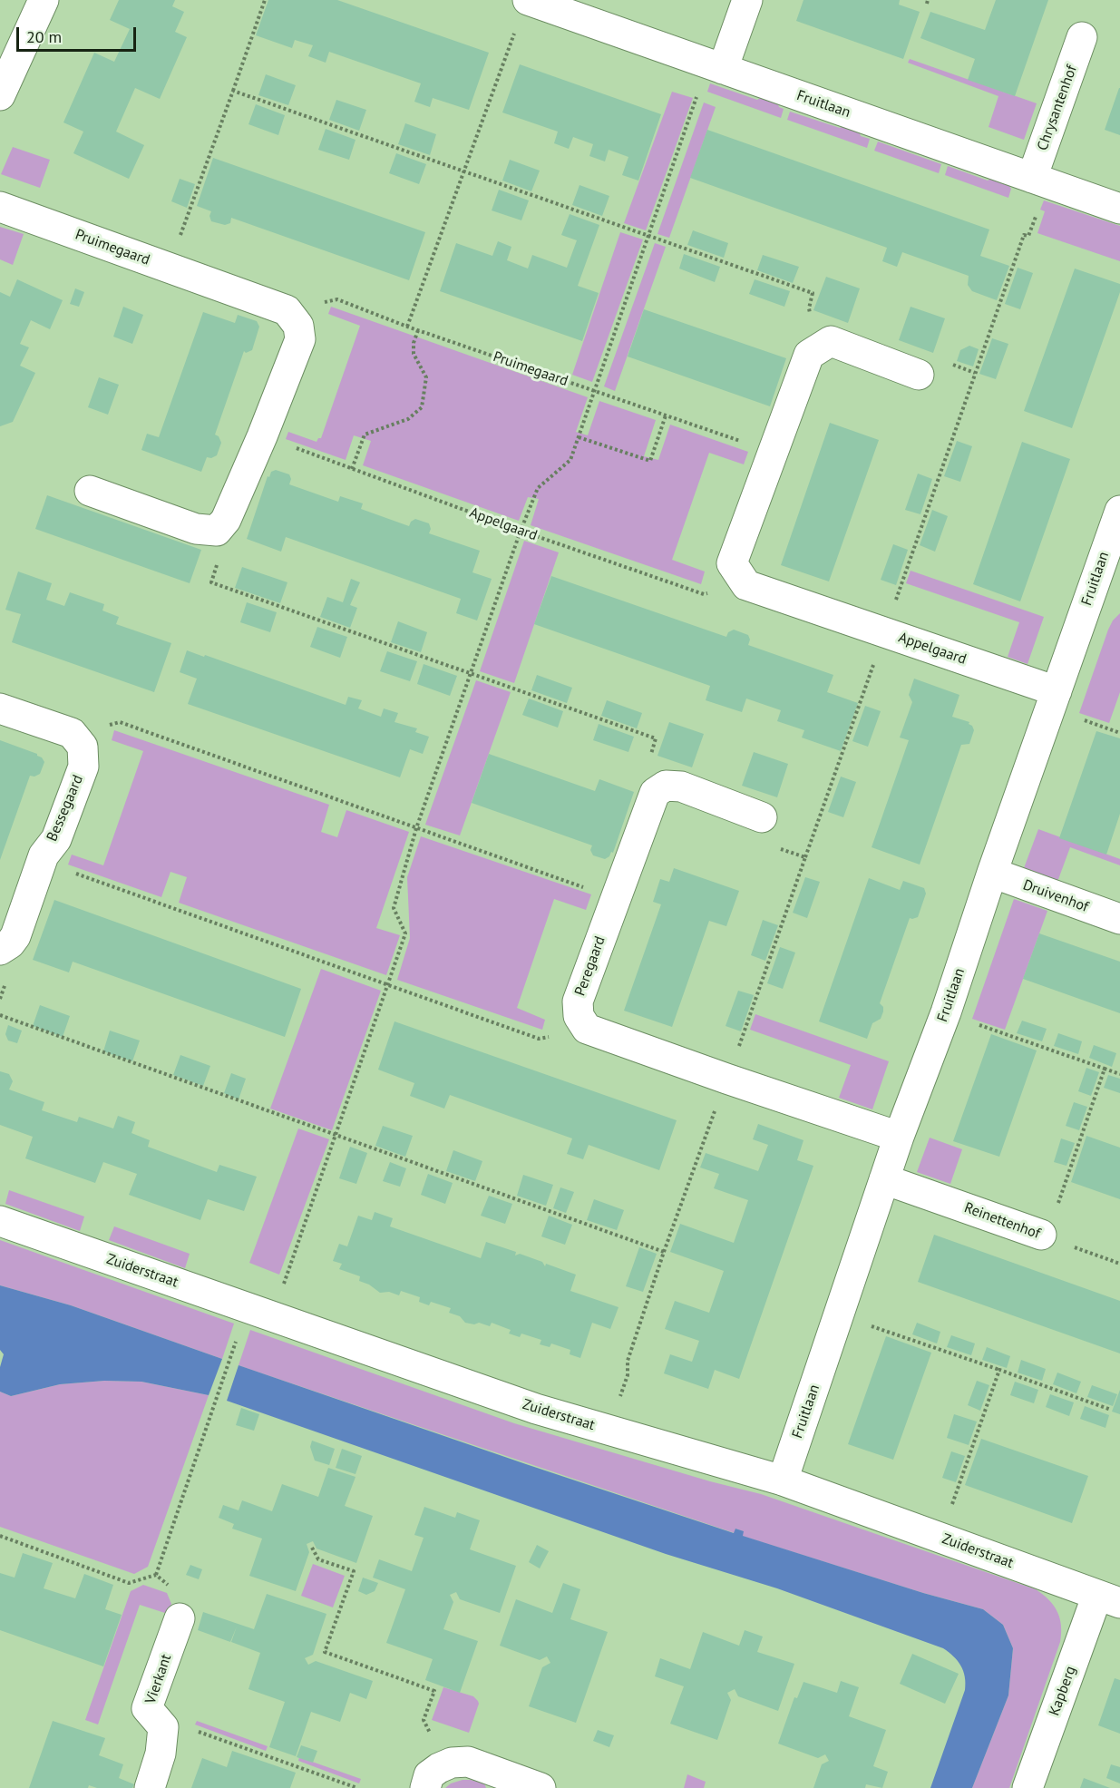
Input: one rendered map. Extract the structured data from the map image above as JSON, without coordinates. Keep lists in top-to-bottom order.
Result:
{
  "streets": {
    "street": [
      "Fruitlaan",
      "Chrysantenhof",
      "Pruimegaard",
      "Appelgaard",
      "Bessegaard",
      "Druivenhof",
      "Peregaard",
      "Reinettenhof",
      "Zuiderstraat",
      "Vierkant",
      "Kapberg"
    ]
  },
  "crossings": [
    ["Fruitlaan", "Chrysantenhof"],
    ["Fruitlaan", "Appelgaard"],
    ["Fruitlaan", "Druivenhof"],
    ["Fruitlaan", "Reinettenhof"],
    ["Fruitlaan", "Zuiderstraat"],
    ["Zuiderstraat", "Kapberg"]
  ],
  "scale_bar": "20 m"
}
